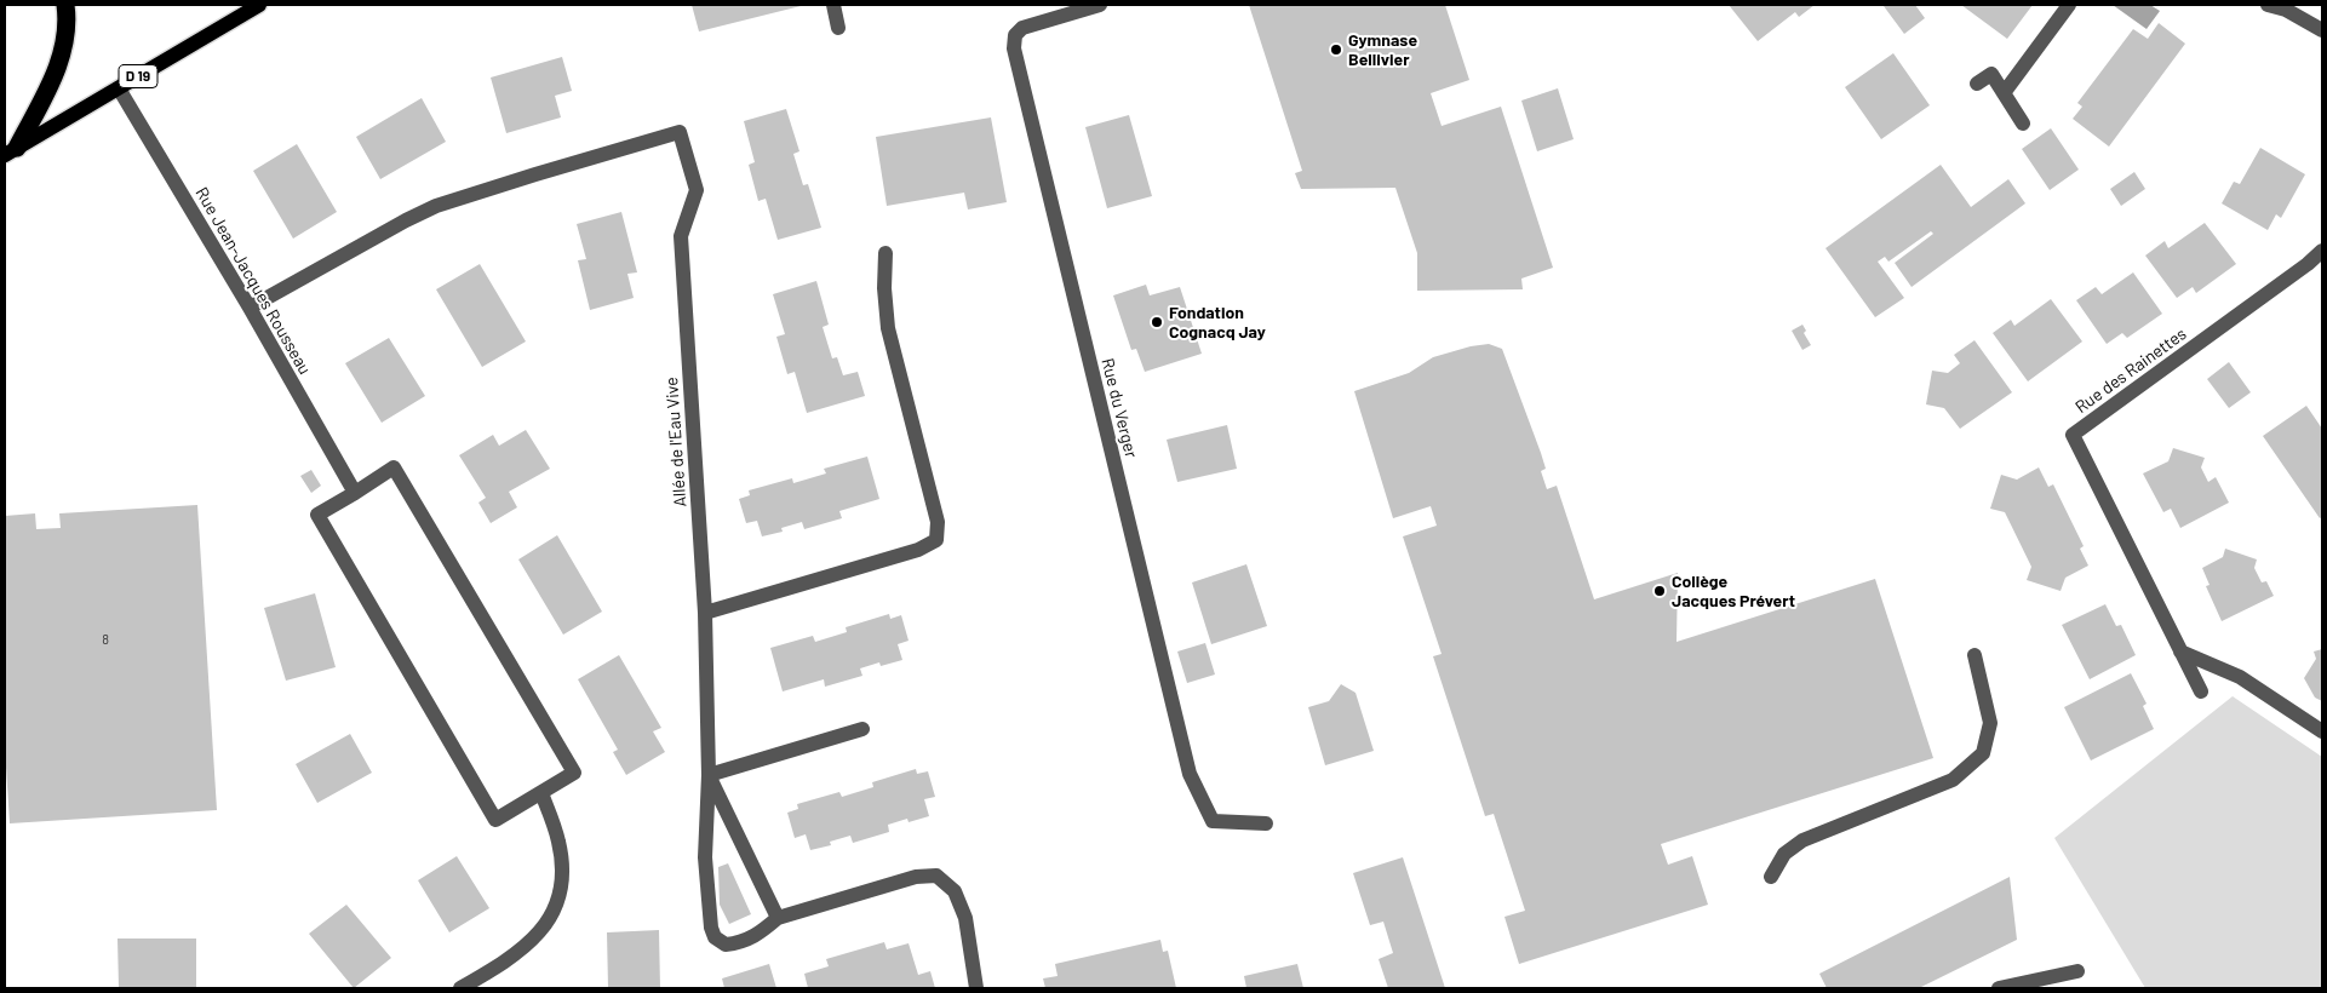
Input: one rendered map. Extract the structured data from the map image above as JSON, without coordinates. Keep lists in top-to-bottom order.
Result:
{
  "streets": {
    "main road": ["D 19"],
    "street": [
      "Rue Jean-Jacques Rousseau",
      "Rue des Rainettes",
      "Rue du Verger",
      "Allée de l'Eau Vive"
    ]
  },
  "crossings": [
    ["D 19", "Rue Jean-Jacques Rousseau"],
    ["Rue Jean-Jacques Rousseau", "Allée de l'Eau Vive"]
  ],
  "places": ["Gymnase Bellivier", "Fondation Cognacq Jay", "Collège Jacques Prévert"],
  "house_numbers": ["8"]
}
